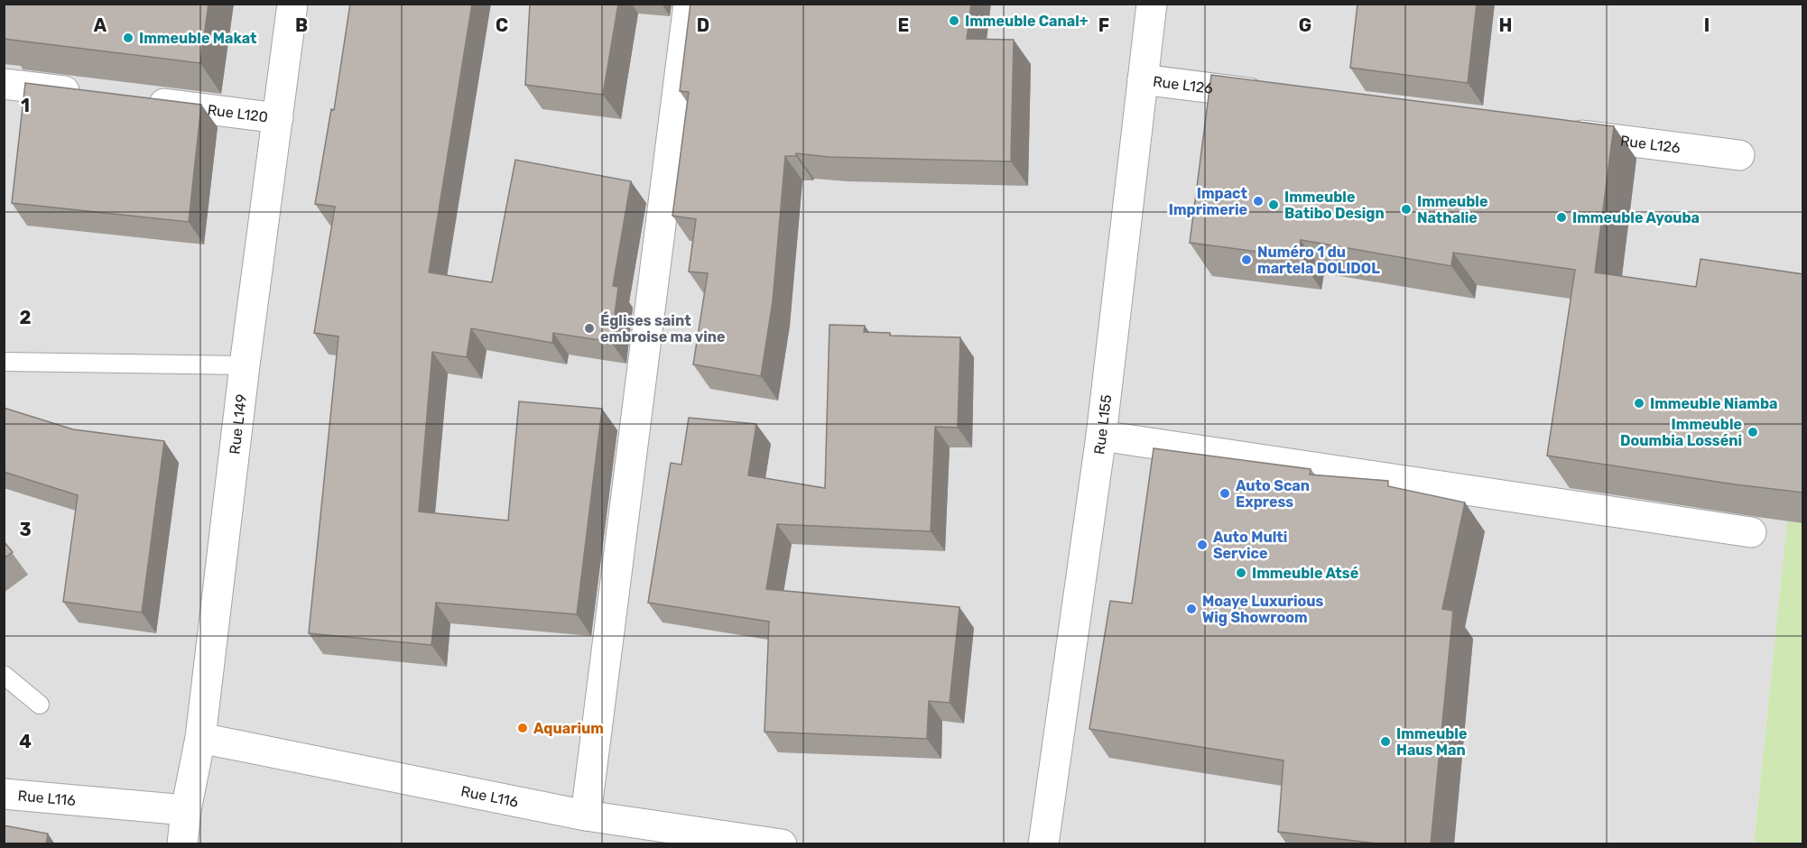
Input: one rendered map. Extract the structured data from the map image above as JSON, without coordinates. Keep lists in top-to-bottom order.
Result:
{
  "streets": {
    "street": [
      "Rue L126",
      "Rue L120",
      "Rue L149",
      "Rue L155",
      "Rue L116"
    ]
  },
  "crossings": [
    ["Rue L126", "Rue L155"],
    ["Rue L120", "Rue L149"],
    ["Rue L149", "Rue L116"]
  ],
  "places": [
    "Immeuble Canal+",
    "Immeuble Makat",
    "Impact Imprimerie",
    "Immeuble Batibo Design",
    "Immeuble Nathalie",
    "Immeuble Ayouba",
    "Numéro 1 du martela DOLIDOL",
    "Églises saint embroise ma vine",
    "Immeuble Niamba",
    "Immeuble Doumbia Losséni",
    "Auto Scan Express",
    "Auto Multi Service",
    "Immeuble Atsé",
    "Moaye Luxurious Wig Showroom",
    "Aquarium",
    "Immeuble Haus Man"
  ],
  "grid": {
    "columns": [
      "A",
      "B",
      "C",
      "D",
      "E",
      "F",
      "G",
      "H",
      "I"
    ],
    "rows": [
      "1",
      "2",
      "3",
      "4"
    ]
  }
}
